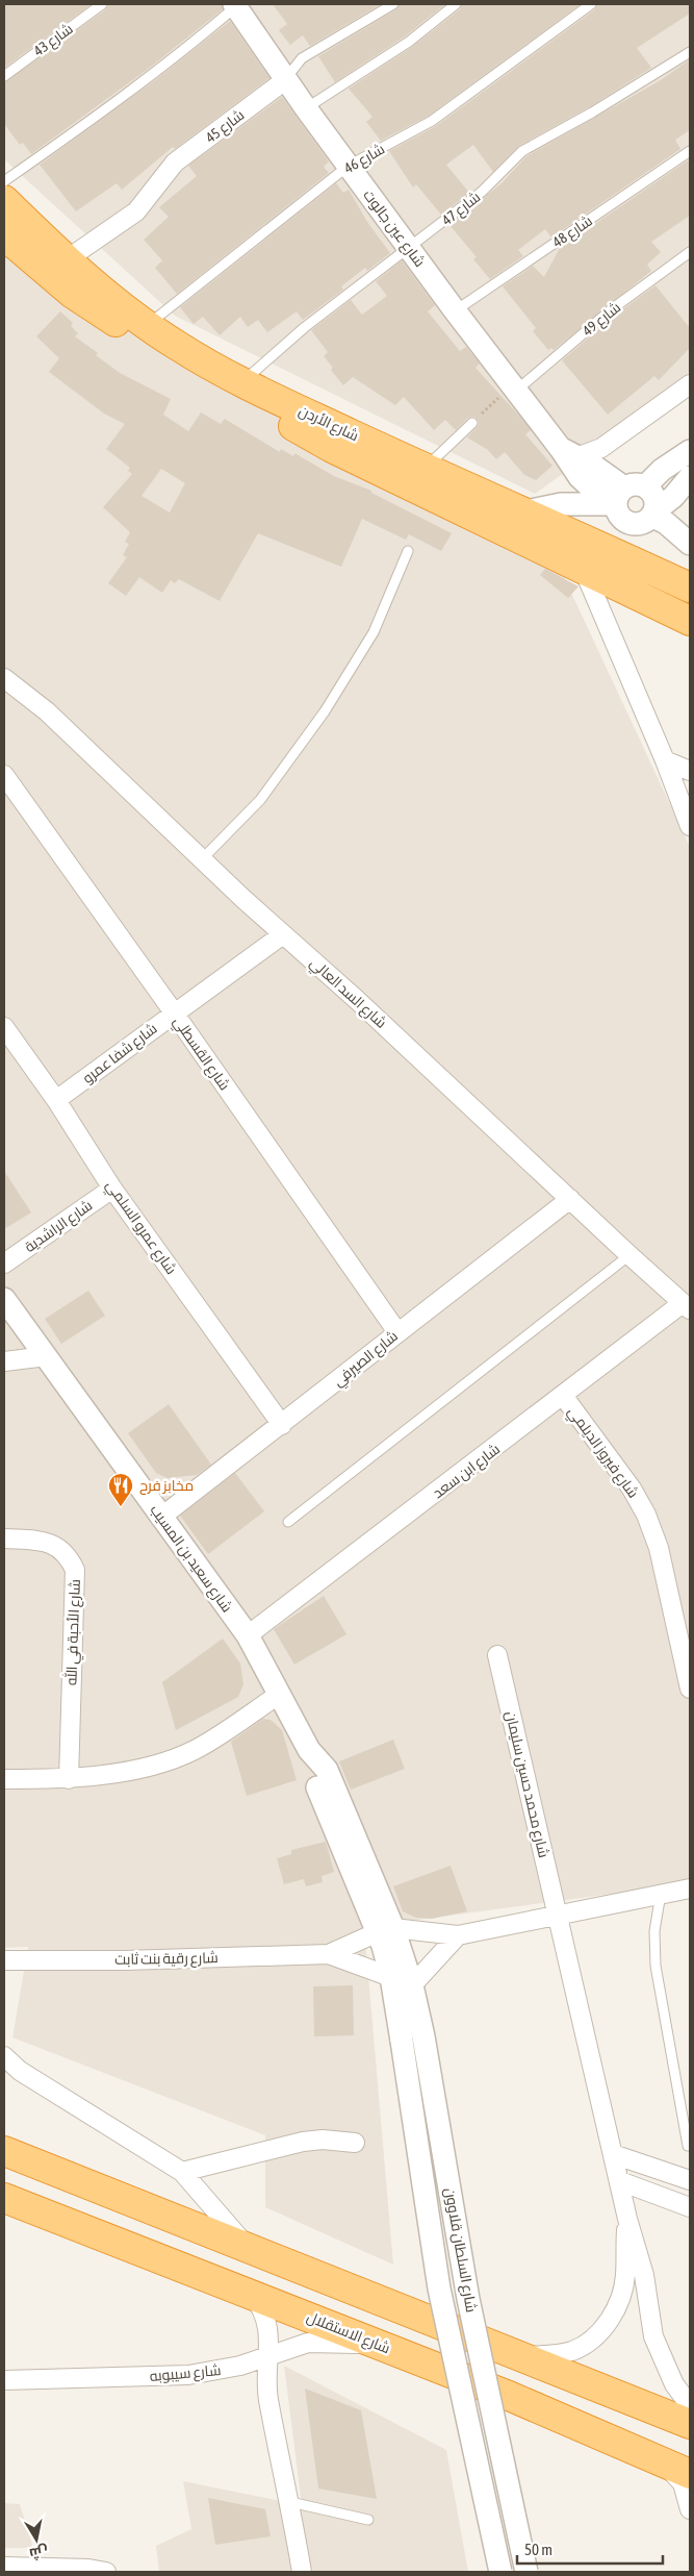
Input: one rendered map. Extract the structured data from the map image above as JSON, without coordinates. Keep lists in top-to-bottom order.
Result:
{
  "streets": {
    "highway": ["شارع الأردن", "شارع الاستقلال"],
    "street": [
      "شارع 45",
      "شارع عين جالوت",
      "شارع السد العالي",
      "شارع شفا عمرو",
      "شارع القسطلي",
      "شارع الراشدية",
      "شارع عمرو السلمي",
      "شارع الصيرفي",
      "شارع فيروز الديلمي",
      "شارع ابن سعد",
      "شارع سعيد بن المسيب",
      "شارع الأحبة في الله",
      "شارع محمد حسين سليمان",
      "شارع رقية بنت ثابت",
      "شارع السلطان قلاوون",
      "شارع سيبوبه"
    ],
    "lane": [
      "شارع 43",
      "شارع 46",
      "شارع 47",
      "شارع 48",
      "شارع 49"
    ]
  },
  "crossings": [
    ["شارع 45", "شارع عين جالوت"],
    ["شارع 45", "شارع الأردن"],
    ["شارع 46", "شارع عين جالوت"],
    ["شارع 46", "شارع الأردن"],
    ["شارع 47", "شارع عين جالوت"],
    ["شارع 47", "شارع الأردن"],
    ["شارع عين جالوت", "شارع 48"],
    ["شارع عين جالوت", "شارع 49"],
    ["شارع السد العالي", "شارع شفا عمرو"],
    ["شارع السد العالي", "شارع الصيرفي"],
    ["شارع السد العالي", "شارع ابن سعد"],
    ["شارع شفا عمرو", "شارع القسطلي"],
    ["شارع شفا عمرو", "شارع عمرو السلمي"],
    ["شارع القسطلي", "شارع الصيرفي"],
    ["شارع الراشدية", "شارع عمرو السلمي"],
    ["شارع عمرو السلمي", "شارع الصيرفي"],
    ["شارع الصيرفي", "شارع سعيد بن المسيب"],
    ["شارع فيروز الديلمي", "شارع ابن سعد"],
    ["شارع ابن سعد", "شارع سعيد بن المسيب"],
    ["شارع سعيد بن المسيب", "شارع رقية بنت ثابت"],
    ["شارع سعيد بن المسيب", "شارع السلطان قلاوون"],
    ["شارع رقية بنت ثابت", "شارع السلطان قلاوون"],
    ["شارع الاستقلال", "شارع سيبوبه"]
  ],
  "places": {
    "restaurant": ["مخابز فرح"]
  },
  "scale_bar": "50 m",
  "north": "bottom"
}
